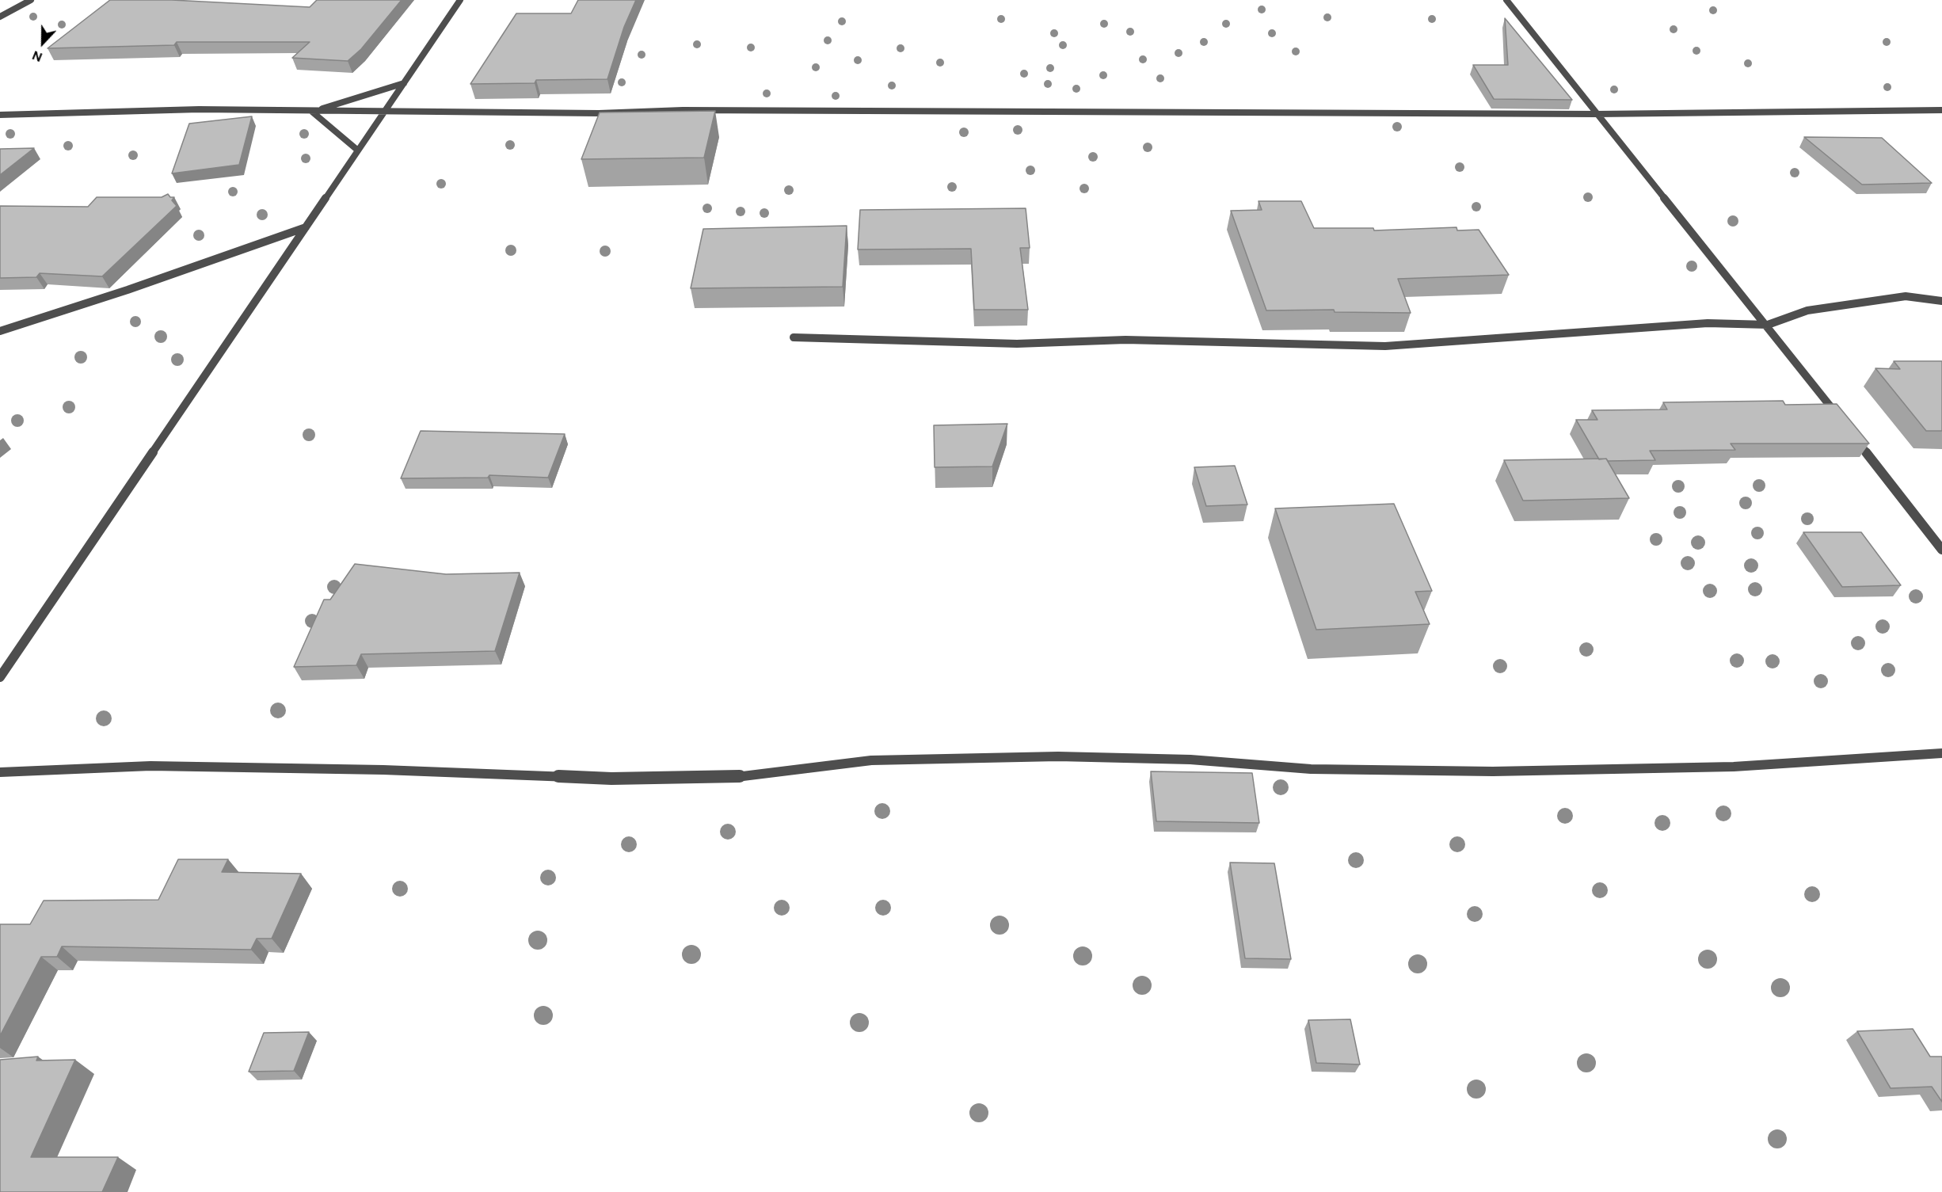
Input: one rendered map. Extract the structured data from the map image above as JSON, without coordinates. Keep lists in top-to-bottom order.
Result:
{
  "north": "bottom"
}
